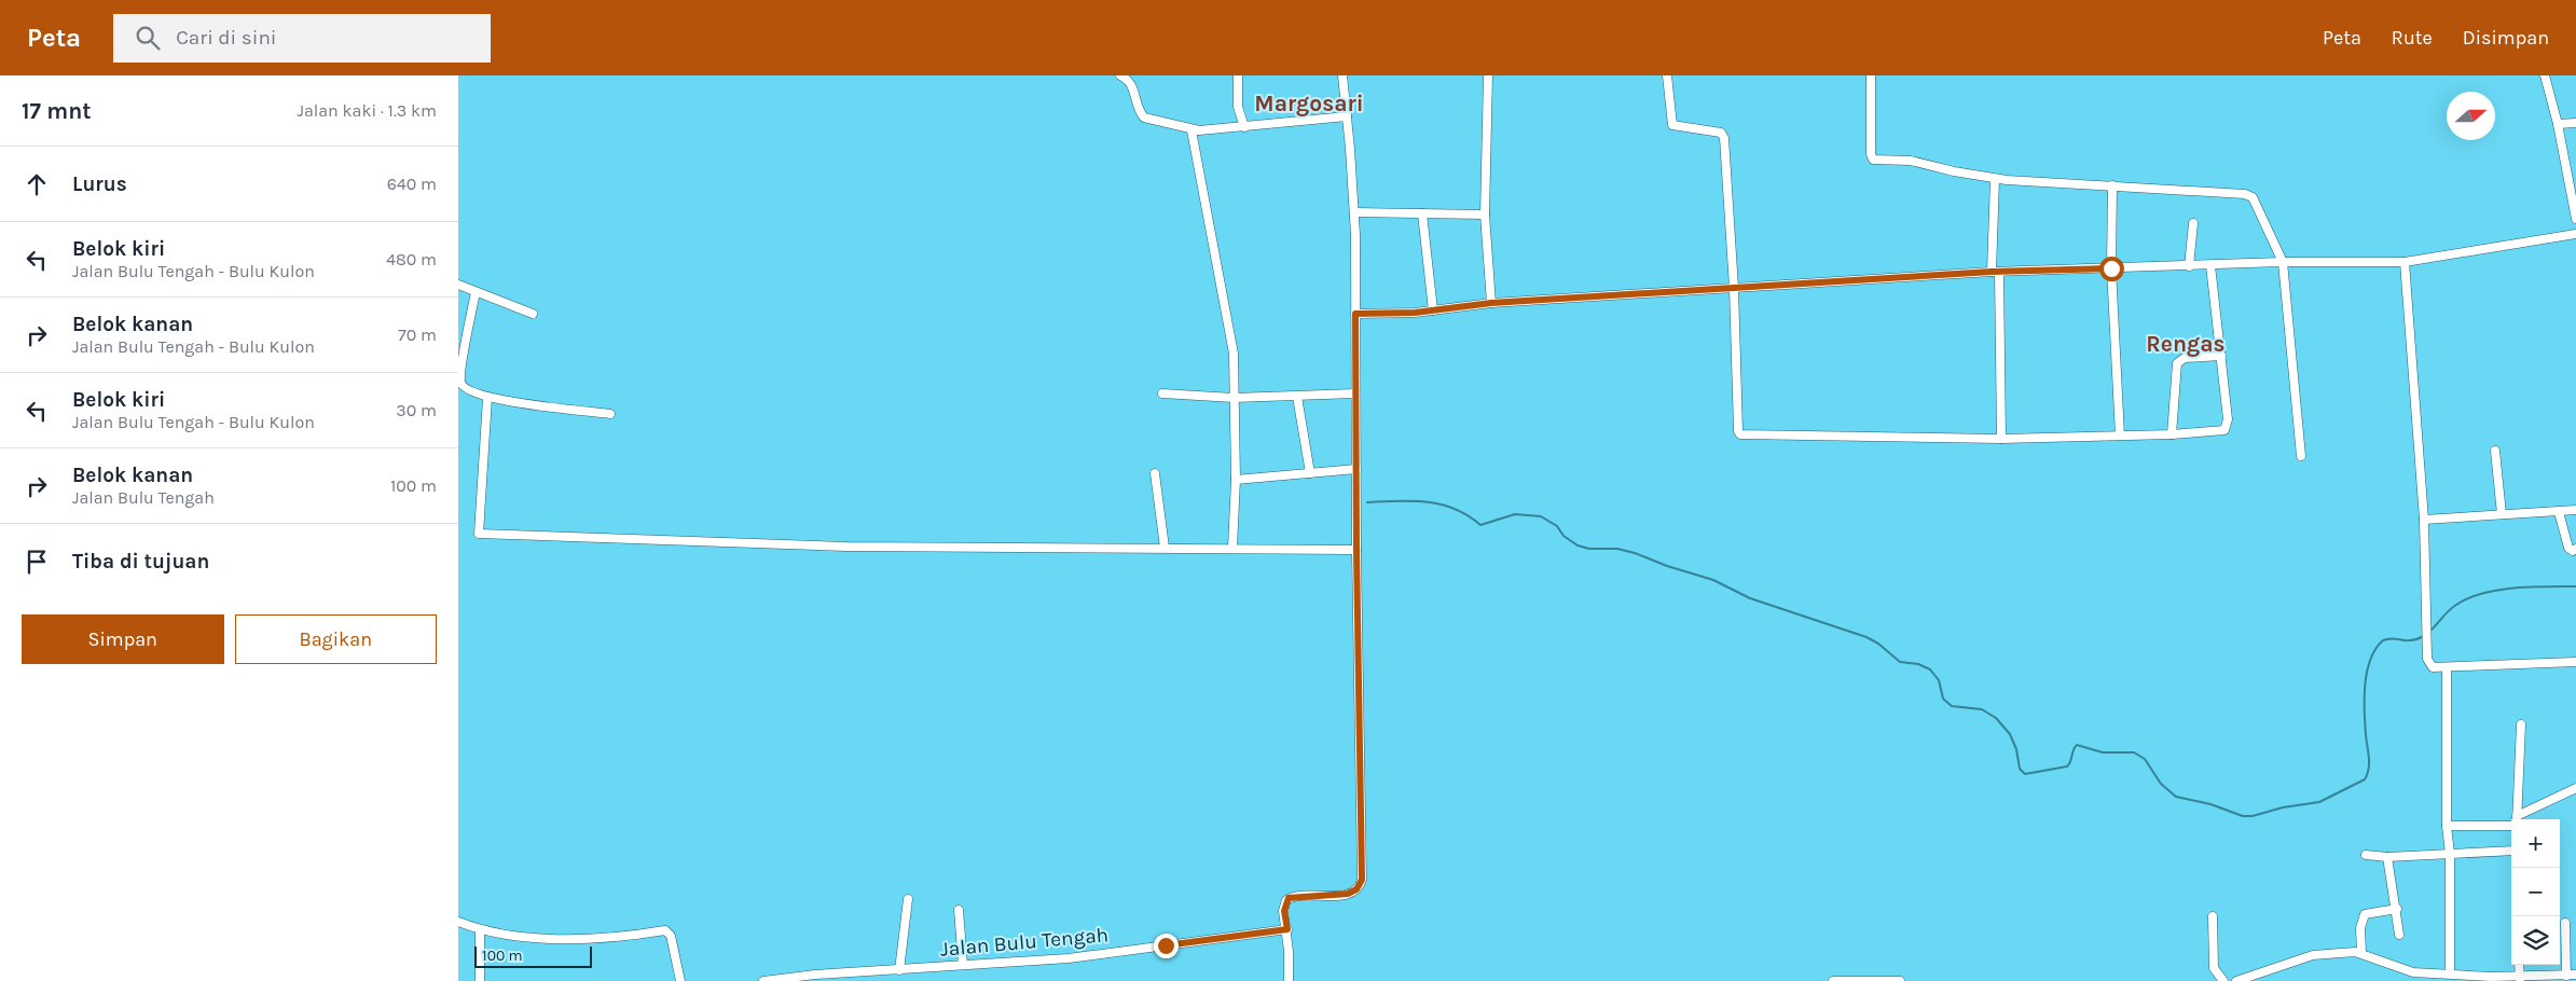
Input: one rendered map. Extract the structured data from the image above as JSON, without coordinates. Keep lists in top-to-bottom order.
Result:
{
  "streets": {
    "street": ["Jalan Bulu Tengah"]
  },
  "districts": ["Margosari", "Rengas"],
  "scale_bar": "100 m",
  "north": "right",
  "page": {
    "header": "Peta",
    "search": "Cari di sini",
    "nav": ["Peta", "Rute", "Disimpan"],
    "heading": ["17 mnt", "Jalan kaki · 1.3 km"],
    "list": [
      ["Lurus", "640 m"],
      ["Belok kiri", "Jalan Bulu Tengah - Bulu Kulon", "480 m"],
      ["Belok kanan", "Jalan Bulu Tengah - Bulu Kulon", "70 m"],
      ["Belok kiri", "Jalan Bulu Tengah - Bulu Kulon", "30 m"],
      ["Belok kanan", "Jalan Bulu Tengah", "100 m"],
      "Tiba di tujuan"
    ],
    "buttons": ["Simpan", "Bagikan"],
    "map_buttons": ["+", "−"],
    "scale": "100 m"
  }
}
